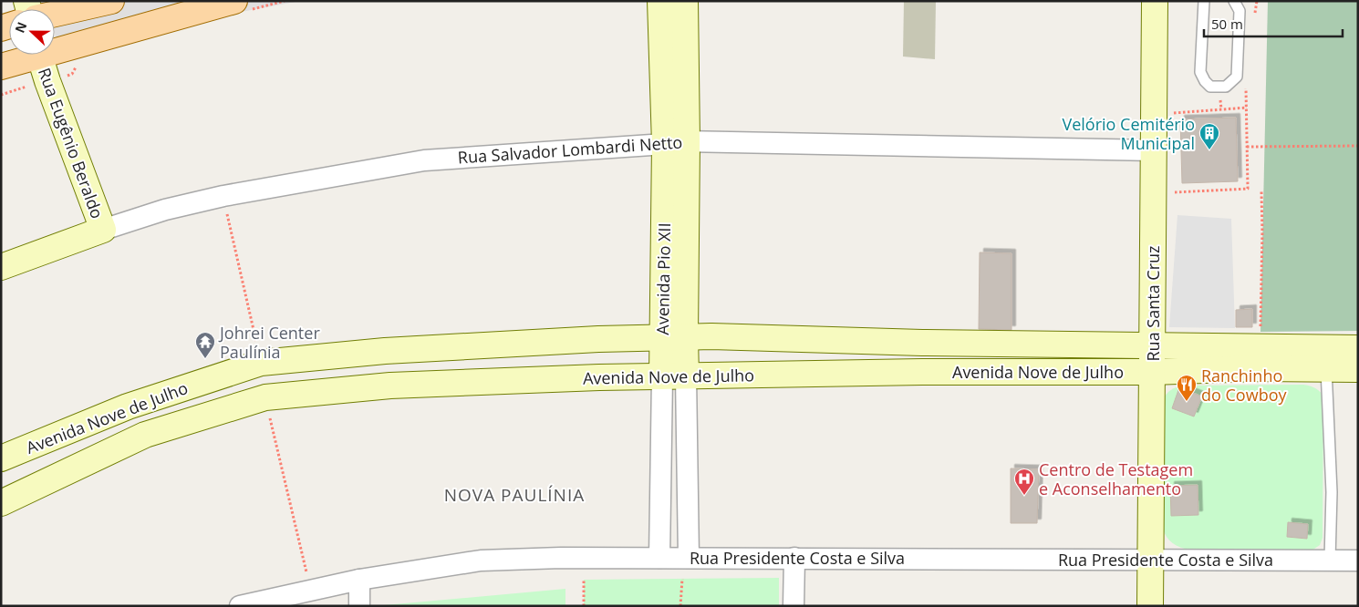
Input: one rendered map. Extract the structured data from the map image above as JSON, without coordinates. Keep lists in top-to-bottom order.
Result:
{
  "streets": {
    "street": [
      "Rua Eugênio Beraldo",
      "Rua Salvador Lombardi Netto",
      "Avenida Pio XII",
      "Rua Santa Cruz",
      "Avenida Nove de Julho",
      "Rua Presidente Costa e Silva"
    ]
  },
  "crossings": [
    ["Rua Eugênio Beraldo", "Rua Salvador Lombardi Netto"],
    ["Rua Salvador Lombardi Netto", "Avenida Pio XII"],
    ["Rua Salvador Lombardi Netto", "Rua Santa Cruz"],
    ["Avenida Pio XII", "Avenida Nove de Julho"],
    ["Avenida Pio XII", "Rua Presidente Costa e Silva"],
    ["Rua Santa Cruz", "Avenida Nove de Julho"],
    ["Rua Santa Cruz", "Rua Presidente Costa e Silva"]
  ],
  "districts": ["NOVA PAULÍNIA"],
  "places": {
    "building": ["Velório Cemitério Municipal"],
    "temple": ["Johrei Center Paulínia"],
    "restaurant": ["Ranchinho do Cowboy"],
    "hospital": ["Centro de Testagem e Aconselhamento"]
  },
  "scale_bar": "50 m",
  "north": "left"
}
